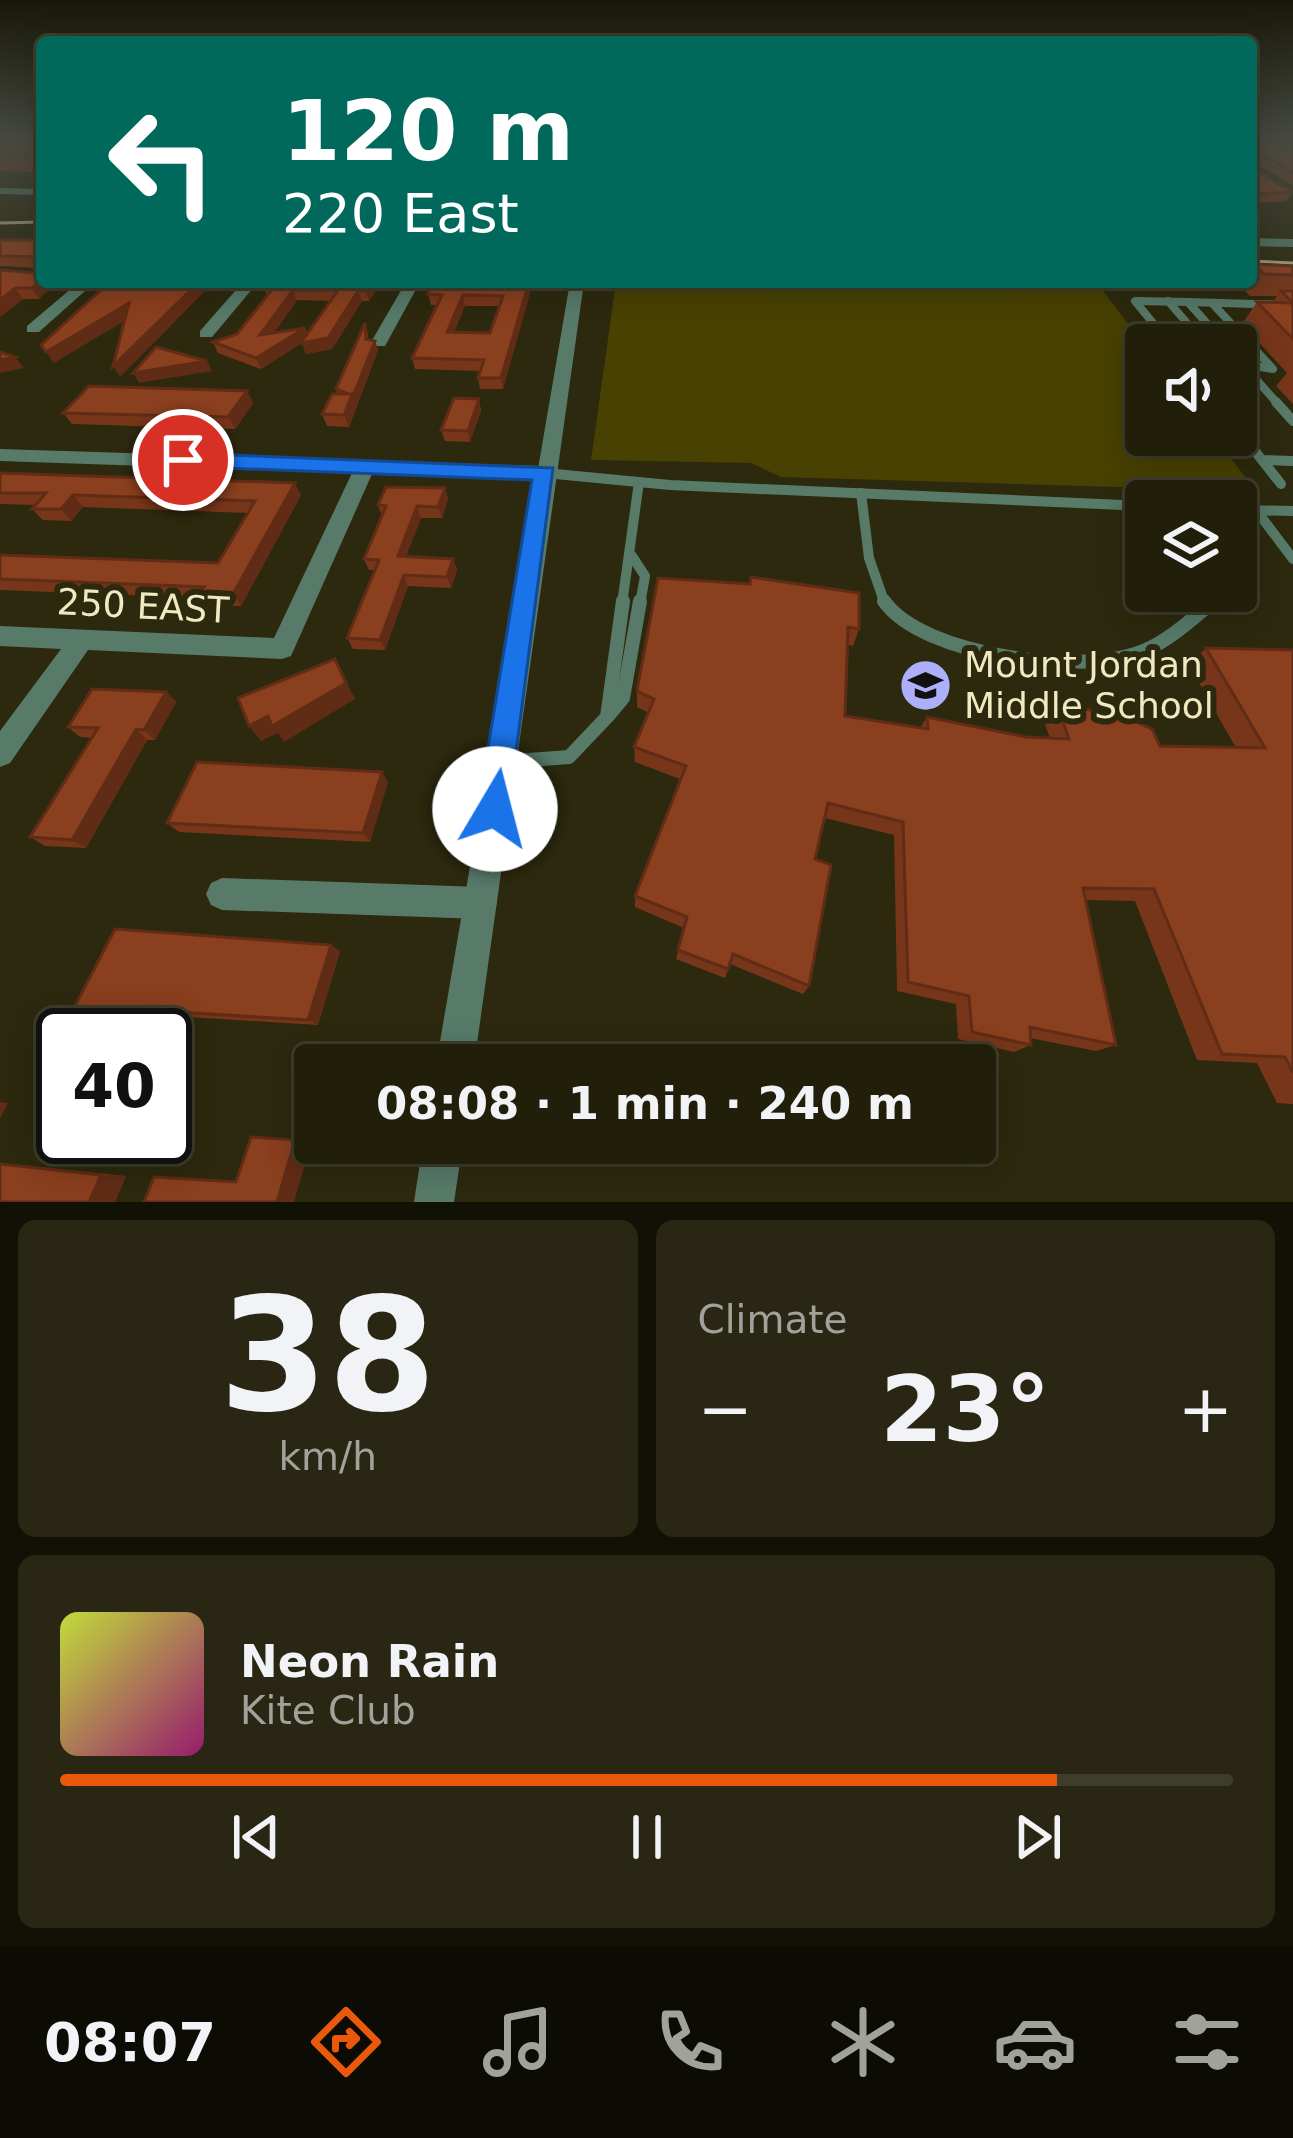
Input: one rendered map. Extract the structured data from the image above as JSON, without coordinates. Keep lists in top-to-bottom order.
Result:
{
  "streets": {
    "street": ["250 EAST"]
  },
  "places": {
    "school or university": ["Mount Jordan Middle School"]
  },
  "page": {
    "turn": ["120 m", "220 East"],
    "limit": "40",
    "trip": "08:08 · 1 min · 240 m",
    "tile": [
      ["38", "km/h"],
      "Climate"
    ],
    "heat": ["−", "23°", "+"],
    "song": ["Neon Rain", "Kite Club"],
    "tabs": "08:07"
  }
}
